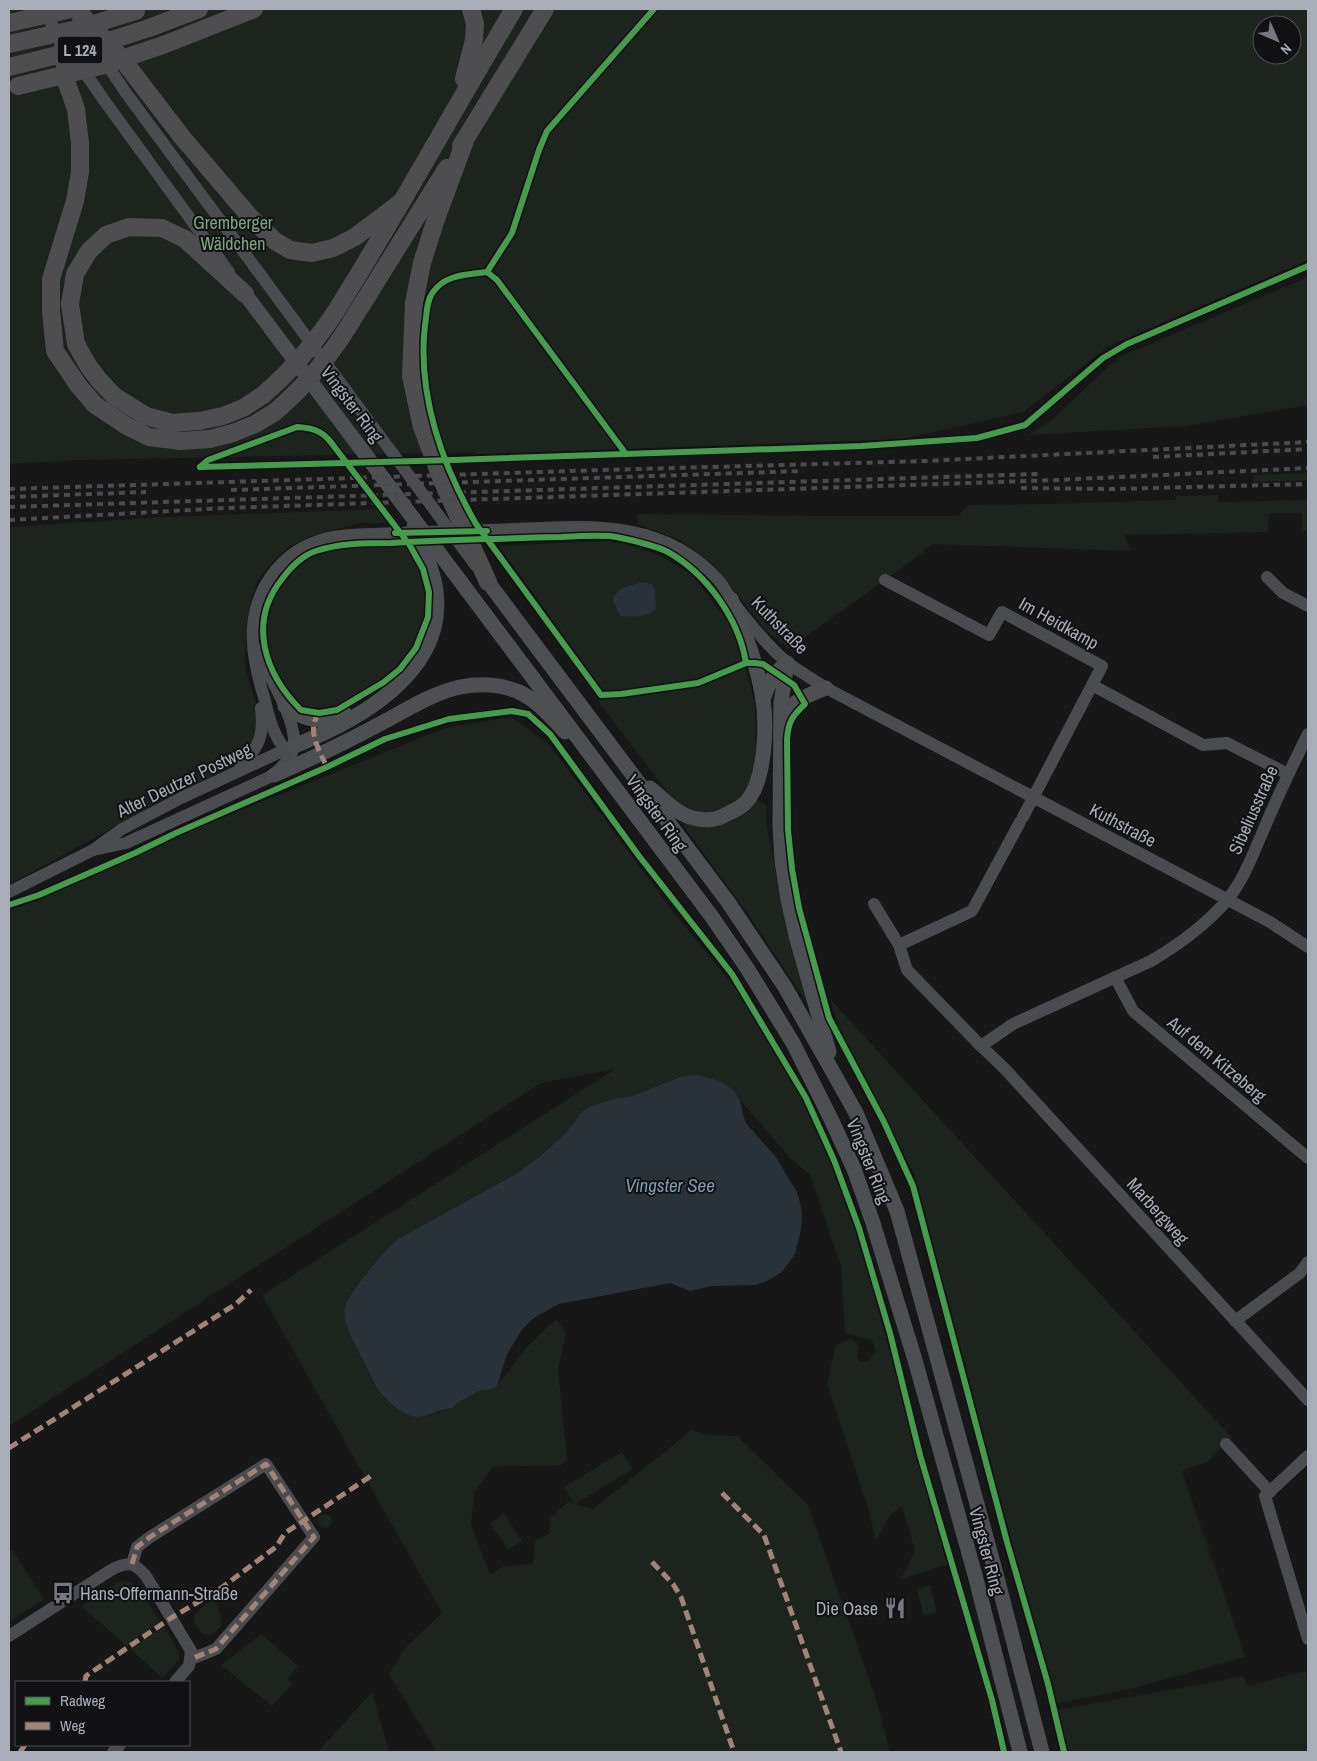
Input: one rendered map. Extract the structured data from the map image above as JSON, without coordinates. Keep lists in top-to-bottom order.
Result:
{
  "streets": {
    "highway": ["L 124"],
    "main road": ["Vingster Ring"],
    "street": [
      "Im Heidkamp",
      "Kuthstraße",
      "Alter Deutzer Postweg",
      "Sibeliusstraße",
      "Auf dem Kitzeberg",
      "Marbergweg"
    ]
  },
  "crossings": [
    ["Im Heidkamp", "Kuthstraße"],
    ["Im Heidkamp", "Marbergweg"],
    ["Kuthstraße", "Alter Deutzer Postweg"],
    ["Kuthstraße", "Sibeliusstraße"]
  ],
  "water": ["Vingster See"],
  "parks": ["Gremberger Wäldchen"],
  "places": {
    "bus stop": ["Hans-Offermann-Straße"],
    "restaurant": ["Die Oase"]
  },
  "legend": ["Radweg", "Weg"],
  "north": "bottom right"
}
